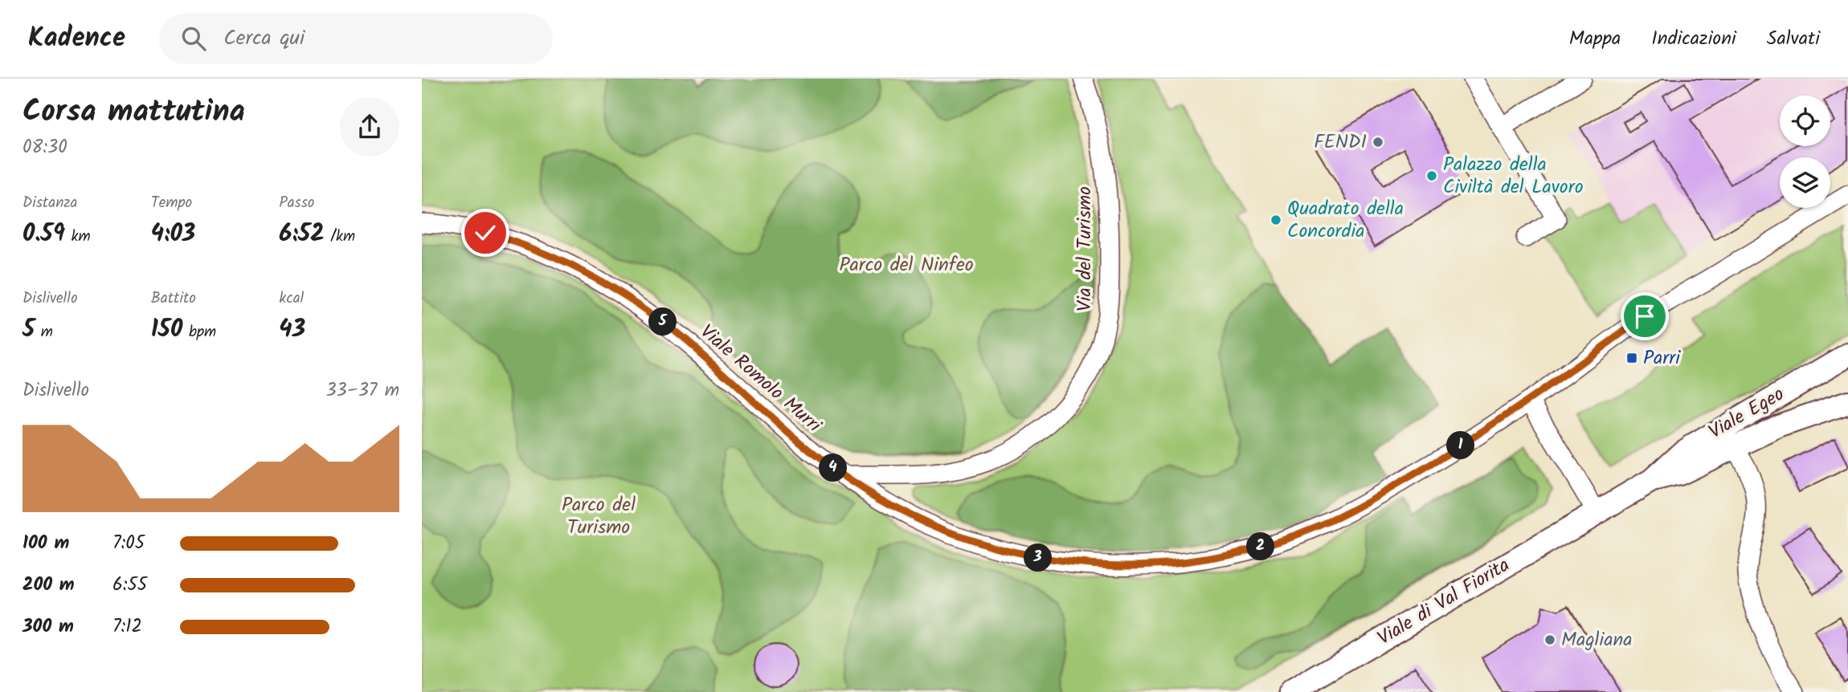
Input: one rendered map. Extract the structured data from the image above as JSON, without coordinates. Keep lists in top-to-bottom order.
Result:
{
  "streets": {
    "main road": ["Viale Egeo", "Viale di Val Fiorita"],
    "street": ["Via del Turismo", "Viale Romolo Murri"]
  },
  "crossings": [
    ["Via del Turismo", "Viale Romolo Murri"],
    ["Viale Egeo", "Viale di Val Fiorita"]
  ],
  "parks": ["Parco del Ninfeo", "Parco del Turismo"],
  "places": {
    "other": [
      "FENDI",
      "Palazzo della Civiltà del Lavoro",
      "Quadrato della Concordia",
      "Magliana"
    ],
    "transit": ["Parri"]
  },
  "page": {
    "header": "Kadence",
    "search": "Cerca qui",
    "nav": ["Mappa", "Indicazioni", "Salvati"],
    "heading": ["Corsa mattutina", "08:30"],
    "stats": [
      ["Distanza", "0.59 km"],
      ["Tempo", "4:03"],
      ["Passo", "6:52 /km"],
      ["Dislivello", "5 m"],
      ["Battito", "150 bpm"],
      ["kcal", "43"]
    ],
    "pins": [
      "5",
      "1",
      "4",
      "2",
      "3"
    ],
    "chart": ["Dislivello", "33–37 m"],
    "list": [
      {
        "name": "100 m",
        "note": "7:05"
      },
      {
        "name": "200 m",
        "note": "6:55"
      },
      {
        "name": "300 m",
        "note": "7:12"
      }
    ]
  }
}
